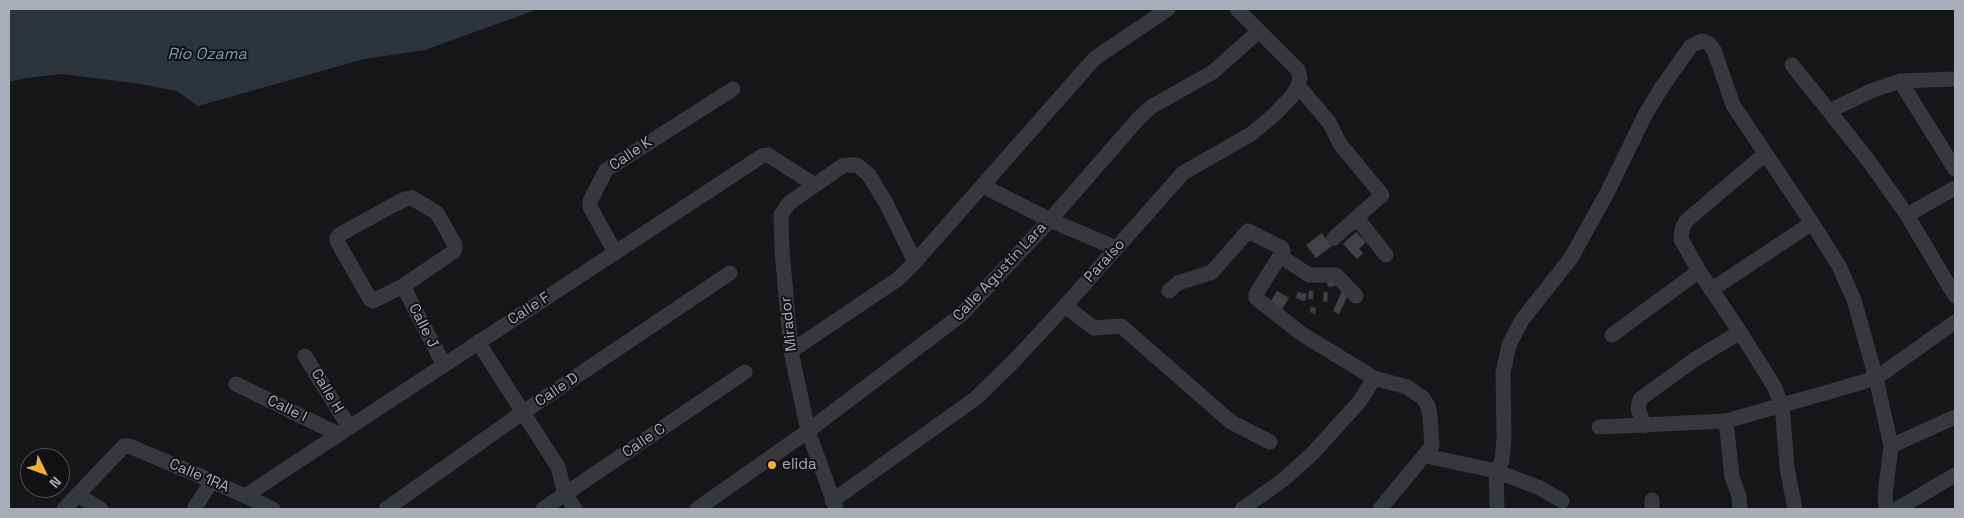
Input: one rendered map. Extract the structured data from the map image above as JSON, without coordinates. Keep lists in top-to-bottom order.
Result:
{
  "streets": {
    "street": [
      "Calle K",
      "Paraíso",
      "Calle Agustín Lara",
      "Calle F",
      "Mirador",
      "Calle J",
      "Calle D",
      "Calle H",
      "Calle I",
      "Calle C",
      "Calle 1RA"
    ]
  },
  "crossings": [
    ["Calle K", "Calle F"],
    ["Paraíso", "Mirador"],
    ["Calle Agustín Lara", "Mirador"],
    ["Calle F", "Mirador"],
    ["Calle F", "Calle J"],
    ["Calle F", "Calle H"],
    ["Calle F", "Calle I"],
    ["Calle F", "Calle 1RA"],
    ["Calle H", "Calle I"]
  ],
  "water": ["Río Ozama"],
  "places": ["elida"],
  "north": "bottom right"
}
